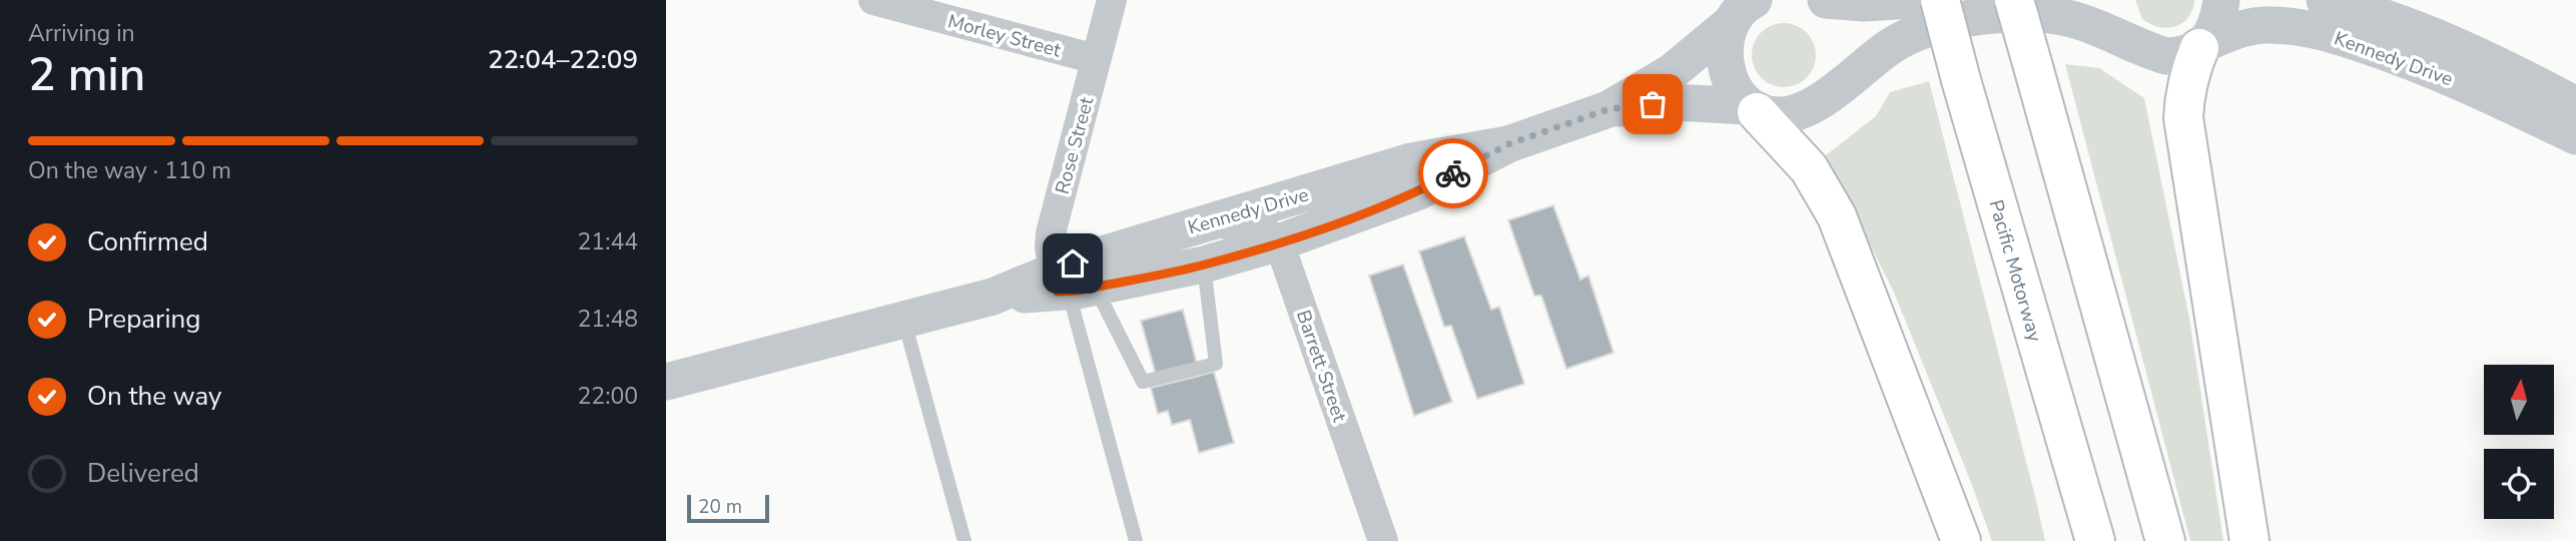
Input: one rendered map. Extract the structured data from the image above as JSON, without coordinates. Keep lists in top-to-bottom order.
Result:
{
  "streets": {
    "highway": ["Pacific Motorway"],
    "street": [
      "Morley Street",
      "Kennedy Drive",
      "Rose Street",
      "Barrett Street"
    ]
  },
  "crossings": [
    ["Morley Street", "Rose Street"],
    ["Kennedy Drive", "Rose Street"],
    ["Kennedy Drive", "Barrett Street"]
  ],
  "scale_bar": "20 m",
  "north": "top",
  "page": {
    "heading": ["2 min", "Arriving in", "22:04–22:09"],
    "bar": "On the way · 110 m",
    "list": [
      ["Confirmed", "21:44"],
      ["Preparing", "21:48"],
      ["On the way", "22:00"],
      "Delivered"
    ],
    "scale": "20 m"
  }
}
